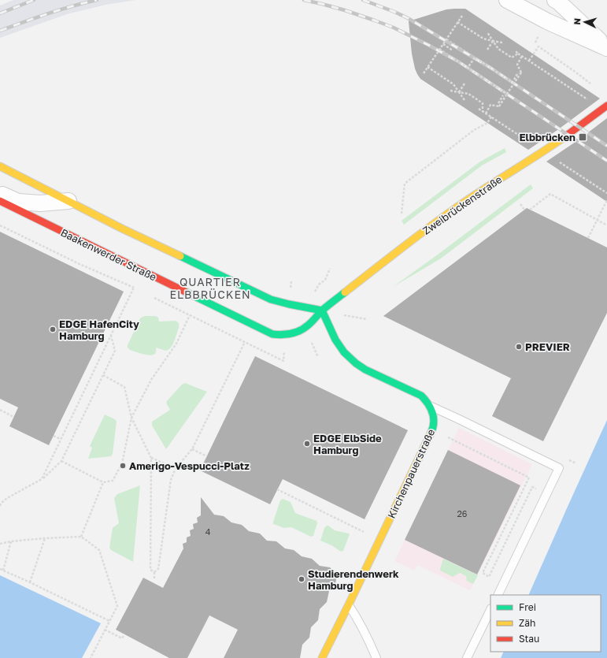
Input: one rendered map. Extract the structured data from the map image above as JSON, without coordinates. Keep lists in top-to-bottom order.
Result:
{
  "streets": {
    "main road": ["Zweibrückenstraße", "Baakenwerder Straße", "Kirchenpauerstraße"]
  },
  "crossings": [
    ["Zweibrückenstraße", "Baakenwerder Straße"],
    ["Zweibrückenstraße", "Kirchenpauerstraße"],
    ["Baakenwerder Straße", "Kirchenpauerstraße"]
  ],
  "districts": ["QUARTIER ELBBRÜCKEN"],
  "places": {
    "transit": ["Elbbrücken"],
    "other": [
      "EDGE HafenCity Hamburg",
      "PREVIER",
      "EDGE ElbSide Hamburg",
      "Amerigo-Vespucci-Platz",
      "Studierendenwerk Hamburg"
    ]
  },
  "house_numbers": ["26", "4"],
  "legend": ["Frei", "Zäh", "Stau"],
  "north": "left"
}
